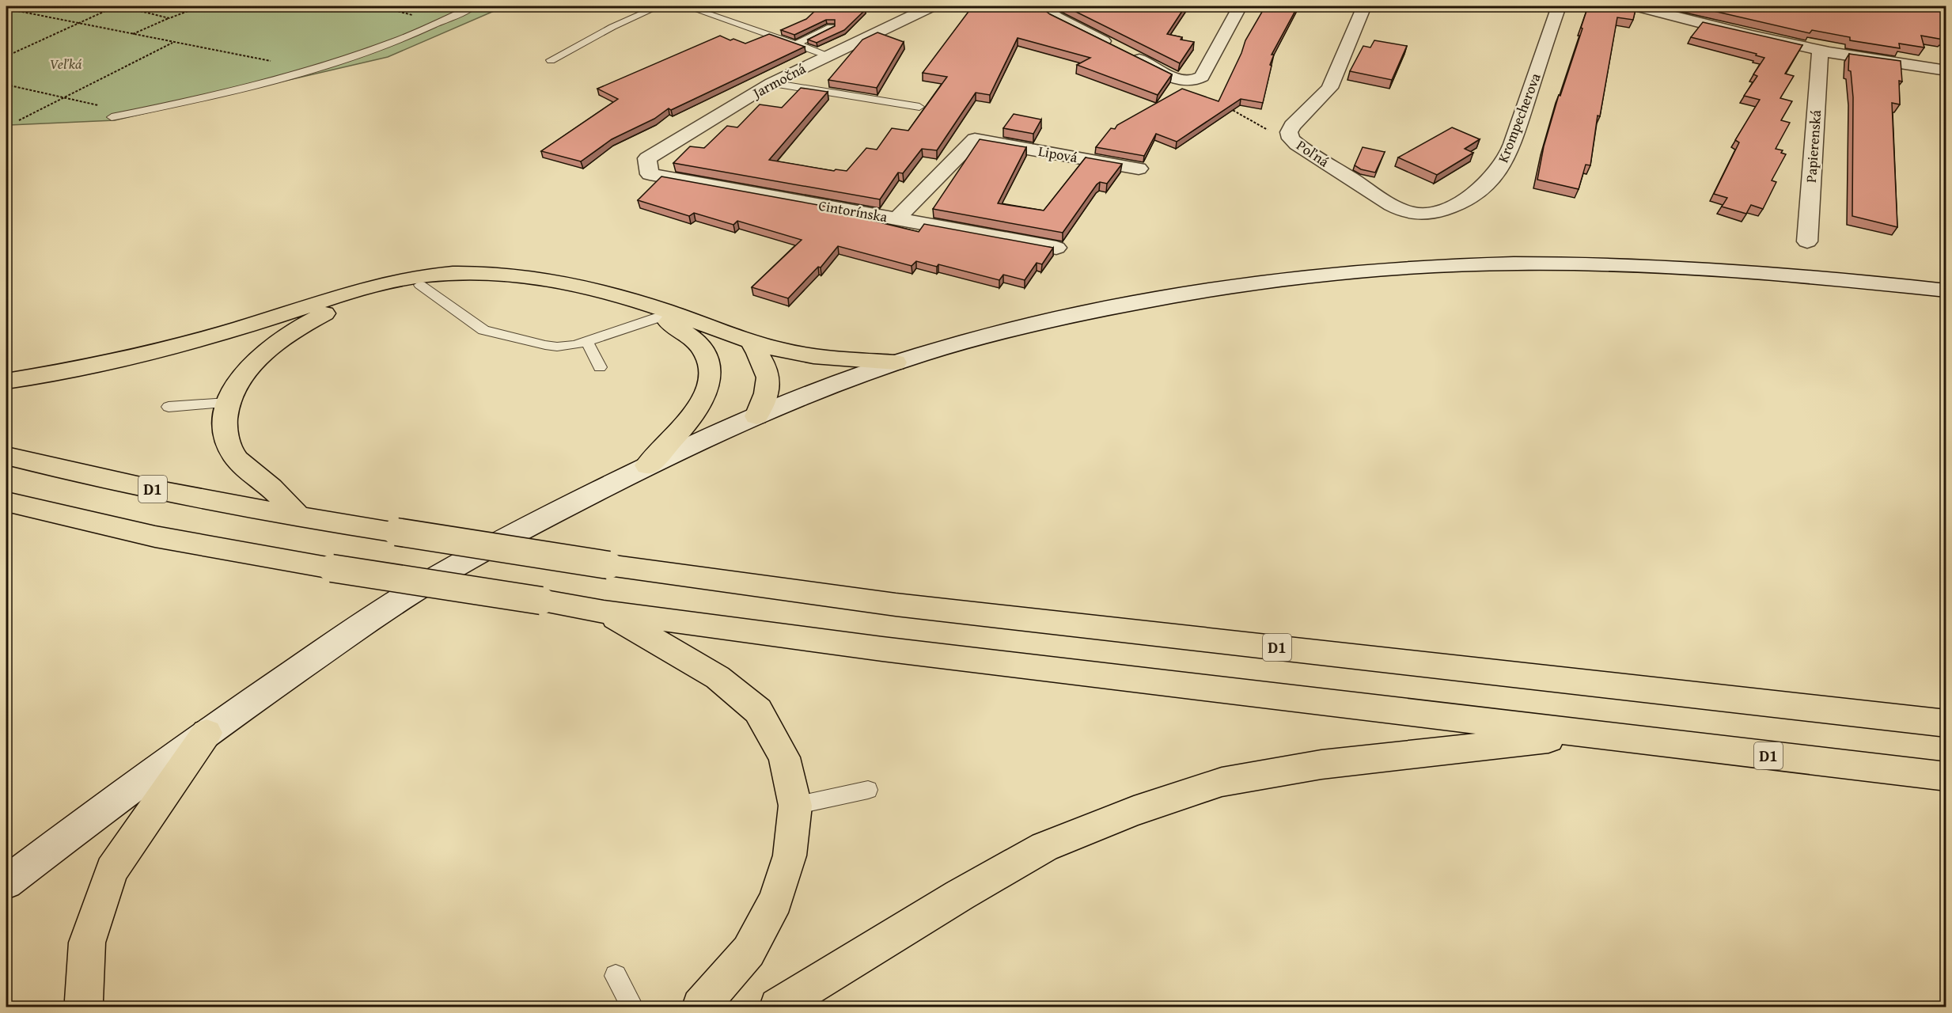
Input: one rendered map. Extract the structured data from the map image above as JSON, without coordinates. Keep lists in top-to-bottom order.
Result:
{
  "streets": {
    "highway": ["D1"],
    "street": [
      "Jarmočná",
      "Krompecherova",
      "Papierenská",
      "Poľná",
      "Lipová",
      "Cintorínska"
    ]
  },
  "crossings": [
    ["Jarmočná", "Cintorínska"],
    ["Krompecherova", "Poľná"],
    ["Lipová", "Cintorínska"]
  ],
  "parks": ["Veľká"]
}
